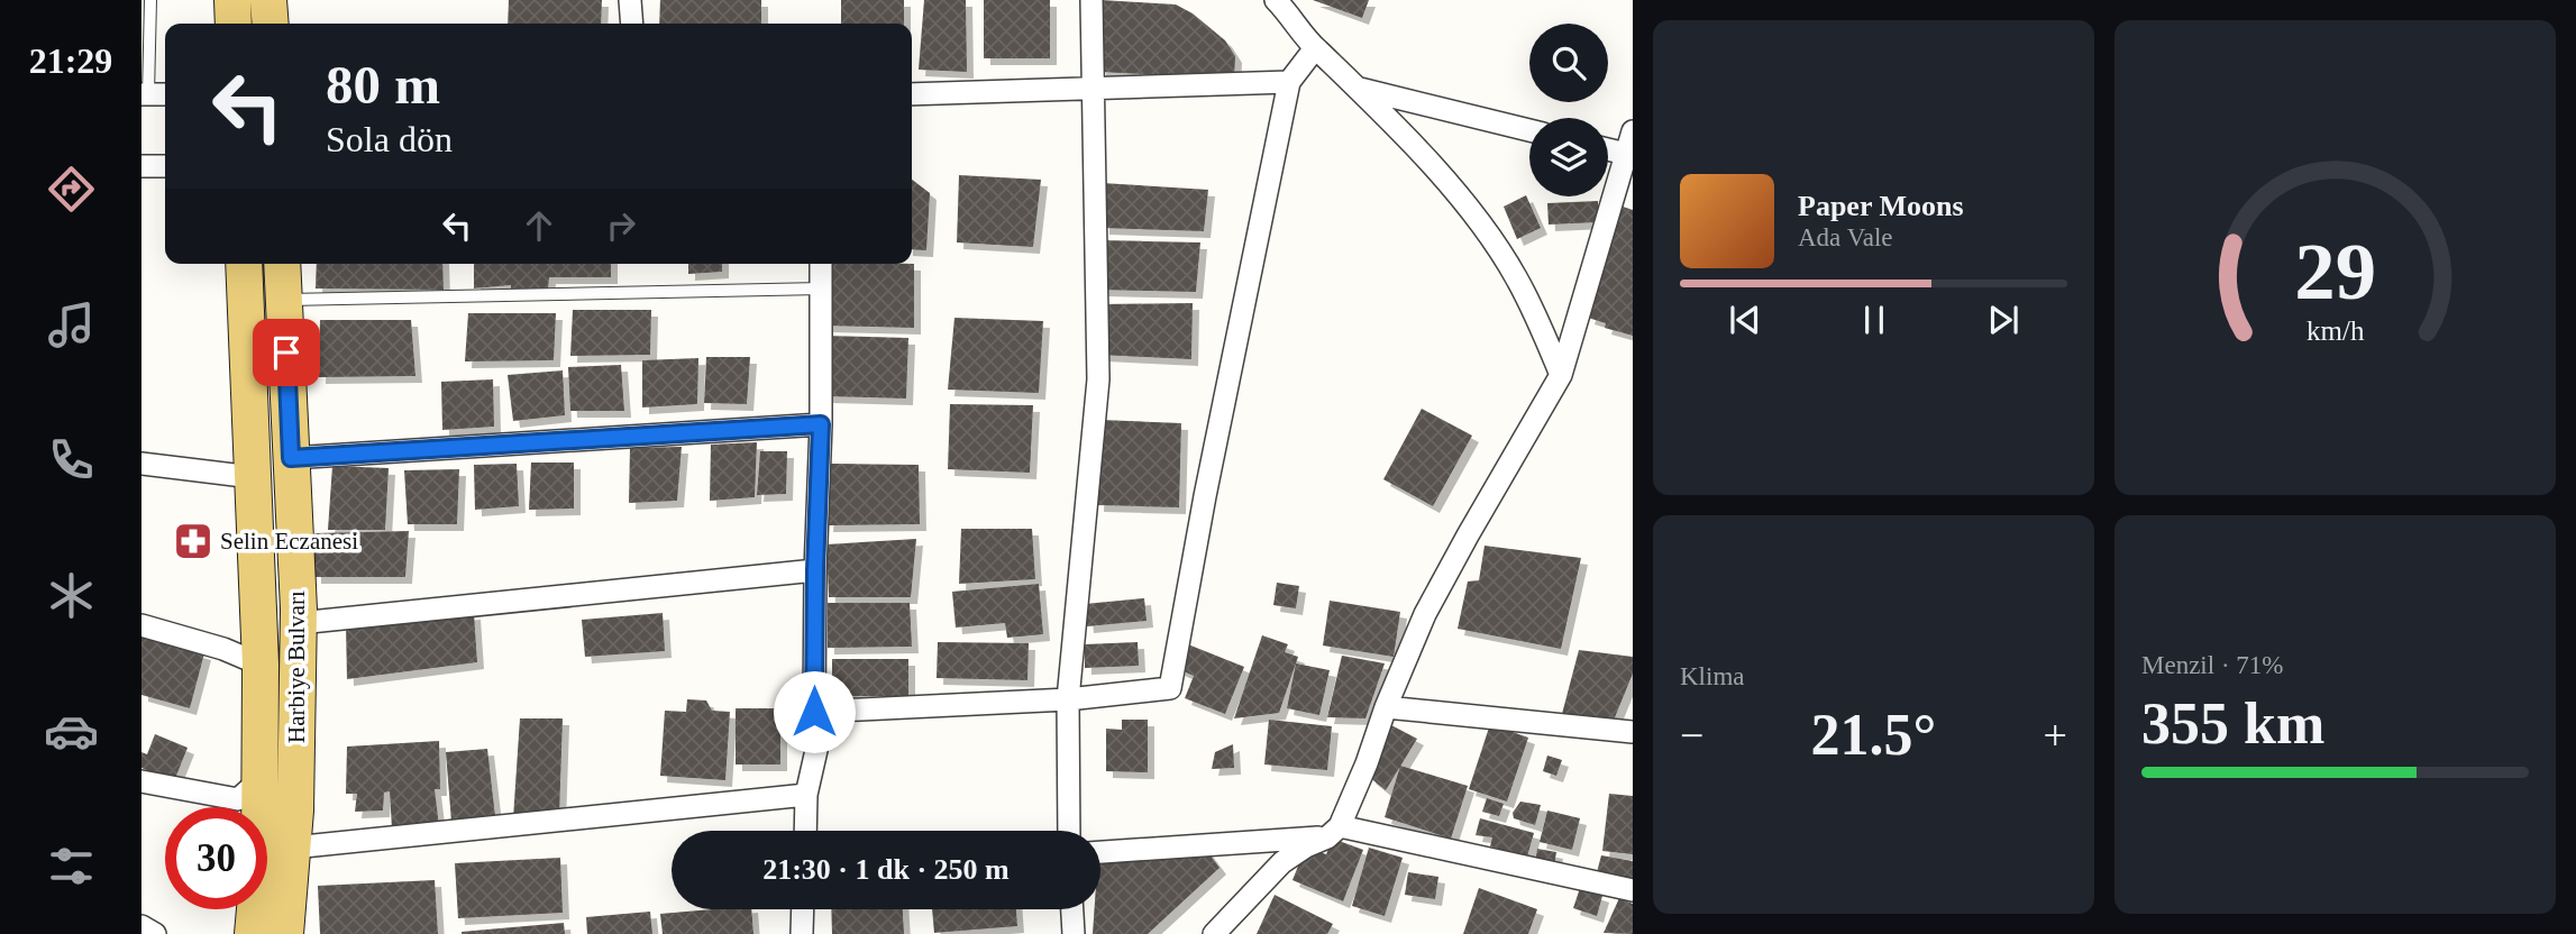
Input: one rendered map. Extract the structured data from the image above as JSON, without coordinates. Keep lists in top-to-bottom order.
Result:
{
  "streets": {
    "main road": ["Harbiye Bulvarı"]
  },
  "places": {
    "pharmacy": ["Selin Eczanesi"]
  },
  "page": {
    "tabs": "21:29",
    "turn": ["80 m", "Sola dön"],
    "song": ["Paper Moons", "Ada Vale"],
    "tile": [
      "Klima",
      ["Menzil · 71%", "355 km"]
    ],
    "heat": ["−", "21.5°", "+"],
    "limit": "30",
    "trip": "21:30 · 1 dk · 250 m",
    "gauge": ["29", "km/h"]
  }
}
